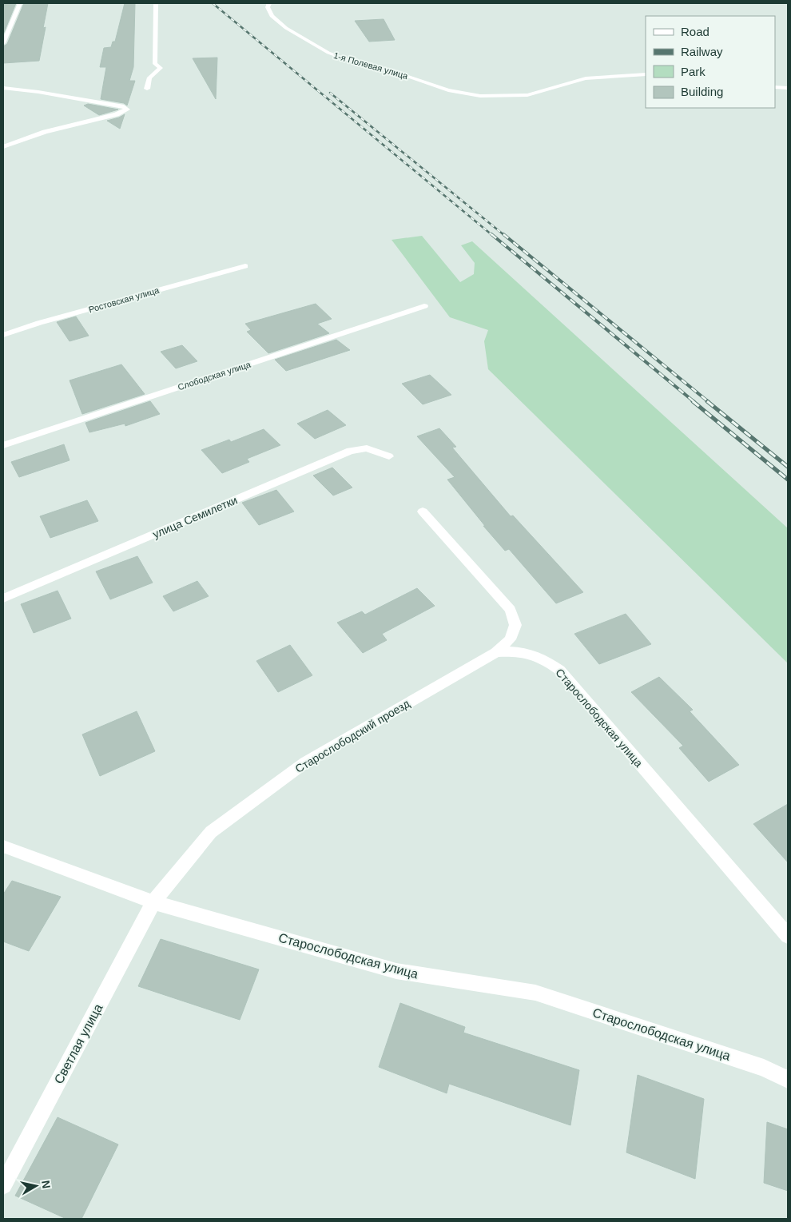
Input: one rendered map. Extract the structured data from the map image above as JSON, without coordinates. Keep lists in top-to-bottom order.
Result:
{
  "streets": {
    "street": [
      "1-я Полевая улица",
      "Ростовская улица",
      "Слободская улица",
      "улица Семилетки",
      "Старослободская улица",
      "Старослободский проезд",
      "Светлая улица"
    ]
  },
  "crossings": [
    ["Старослободская улица", "Старослободский проезд"],
    ["Старослободская улица", "Светлая улица"],
    ["Старослободский проезд", "Светлая улица"]
  ],
  "legend": [
    "Road",
    "Railway",
    "Park",
    "Building"
  ],
  "north": "right"
}
